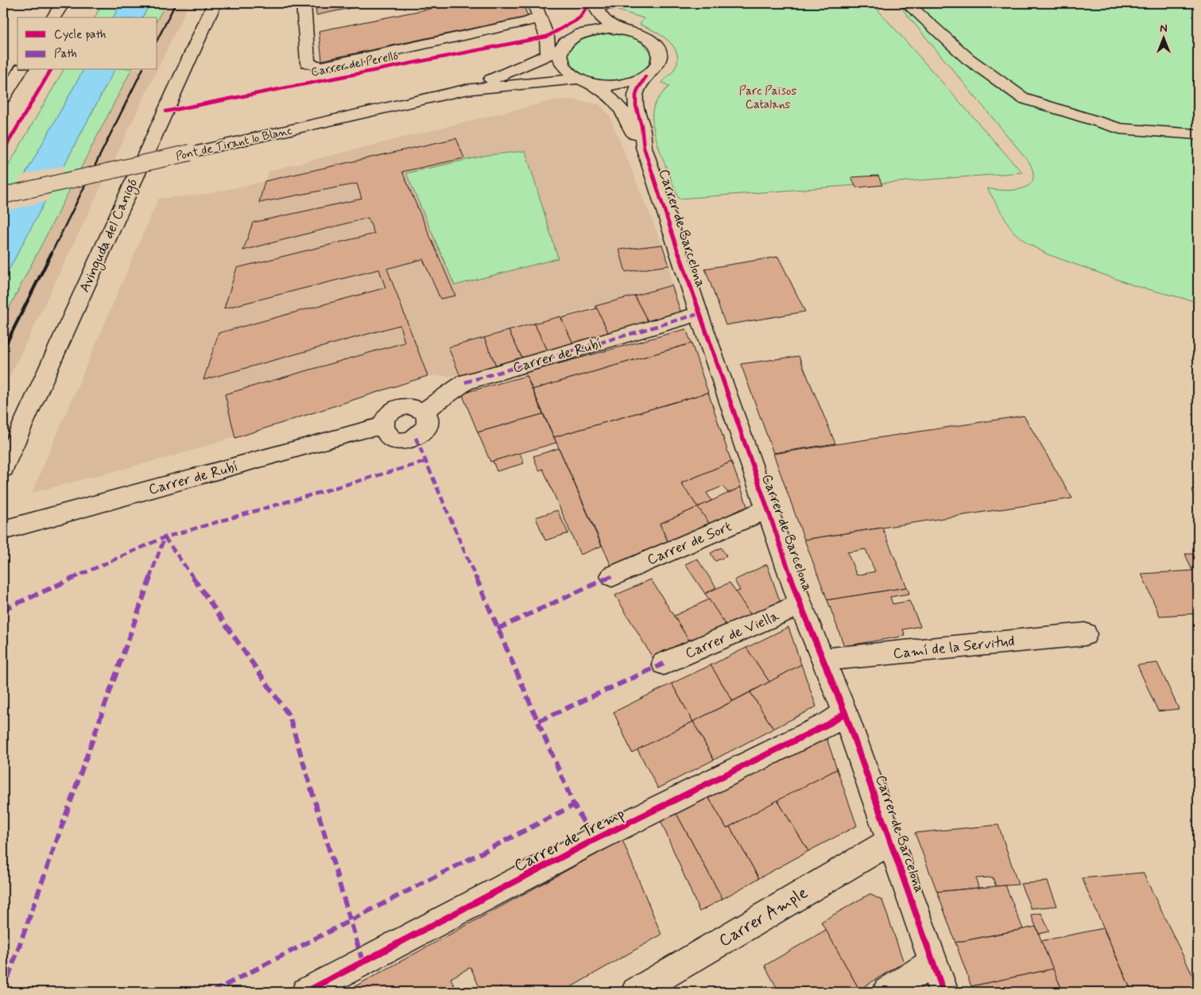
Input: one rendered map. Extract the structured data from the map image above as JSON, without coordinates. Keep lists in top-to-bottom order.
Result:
{
  "streets": {
    "street": [
      "Carrer del Perelló",
      "Pont de Tirant lo Blanc",
      "Carrer de Barcelona",
      "Avinguda del Canigó",
      "Carrer de Rubí",
      "Carrer de Sort",
      "Carrer de Viella",
      "Camí de la Servitud",
      "Carrer de Tremp",
      "Carrer Ample"
    ]
  },
  "crossings": [
    ["Carrer de Barcelona", "Carrer de Rubí"],
    ["Carrer de Barcelona", "Carrer de Sort"],
    ["Carrer de Barcelona", "Carrer de Viella"],
    ["Carrer de Barcelona", "Camí de la Servitud"],
    ["Carrer de Barcelona", "Carrer de Tremp"],
    ["Carrer de Barcelona", "Carrer Ample"]
  ],
  "parks": ["Parc Països Catalans"],
  "legend": ["Cycle path", "Path"],
  "north": "top"
}
